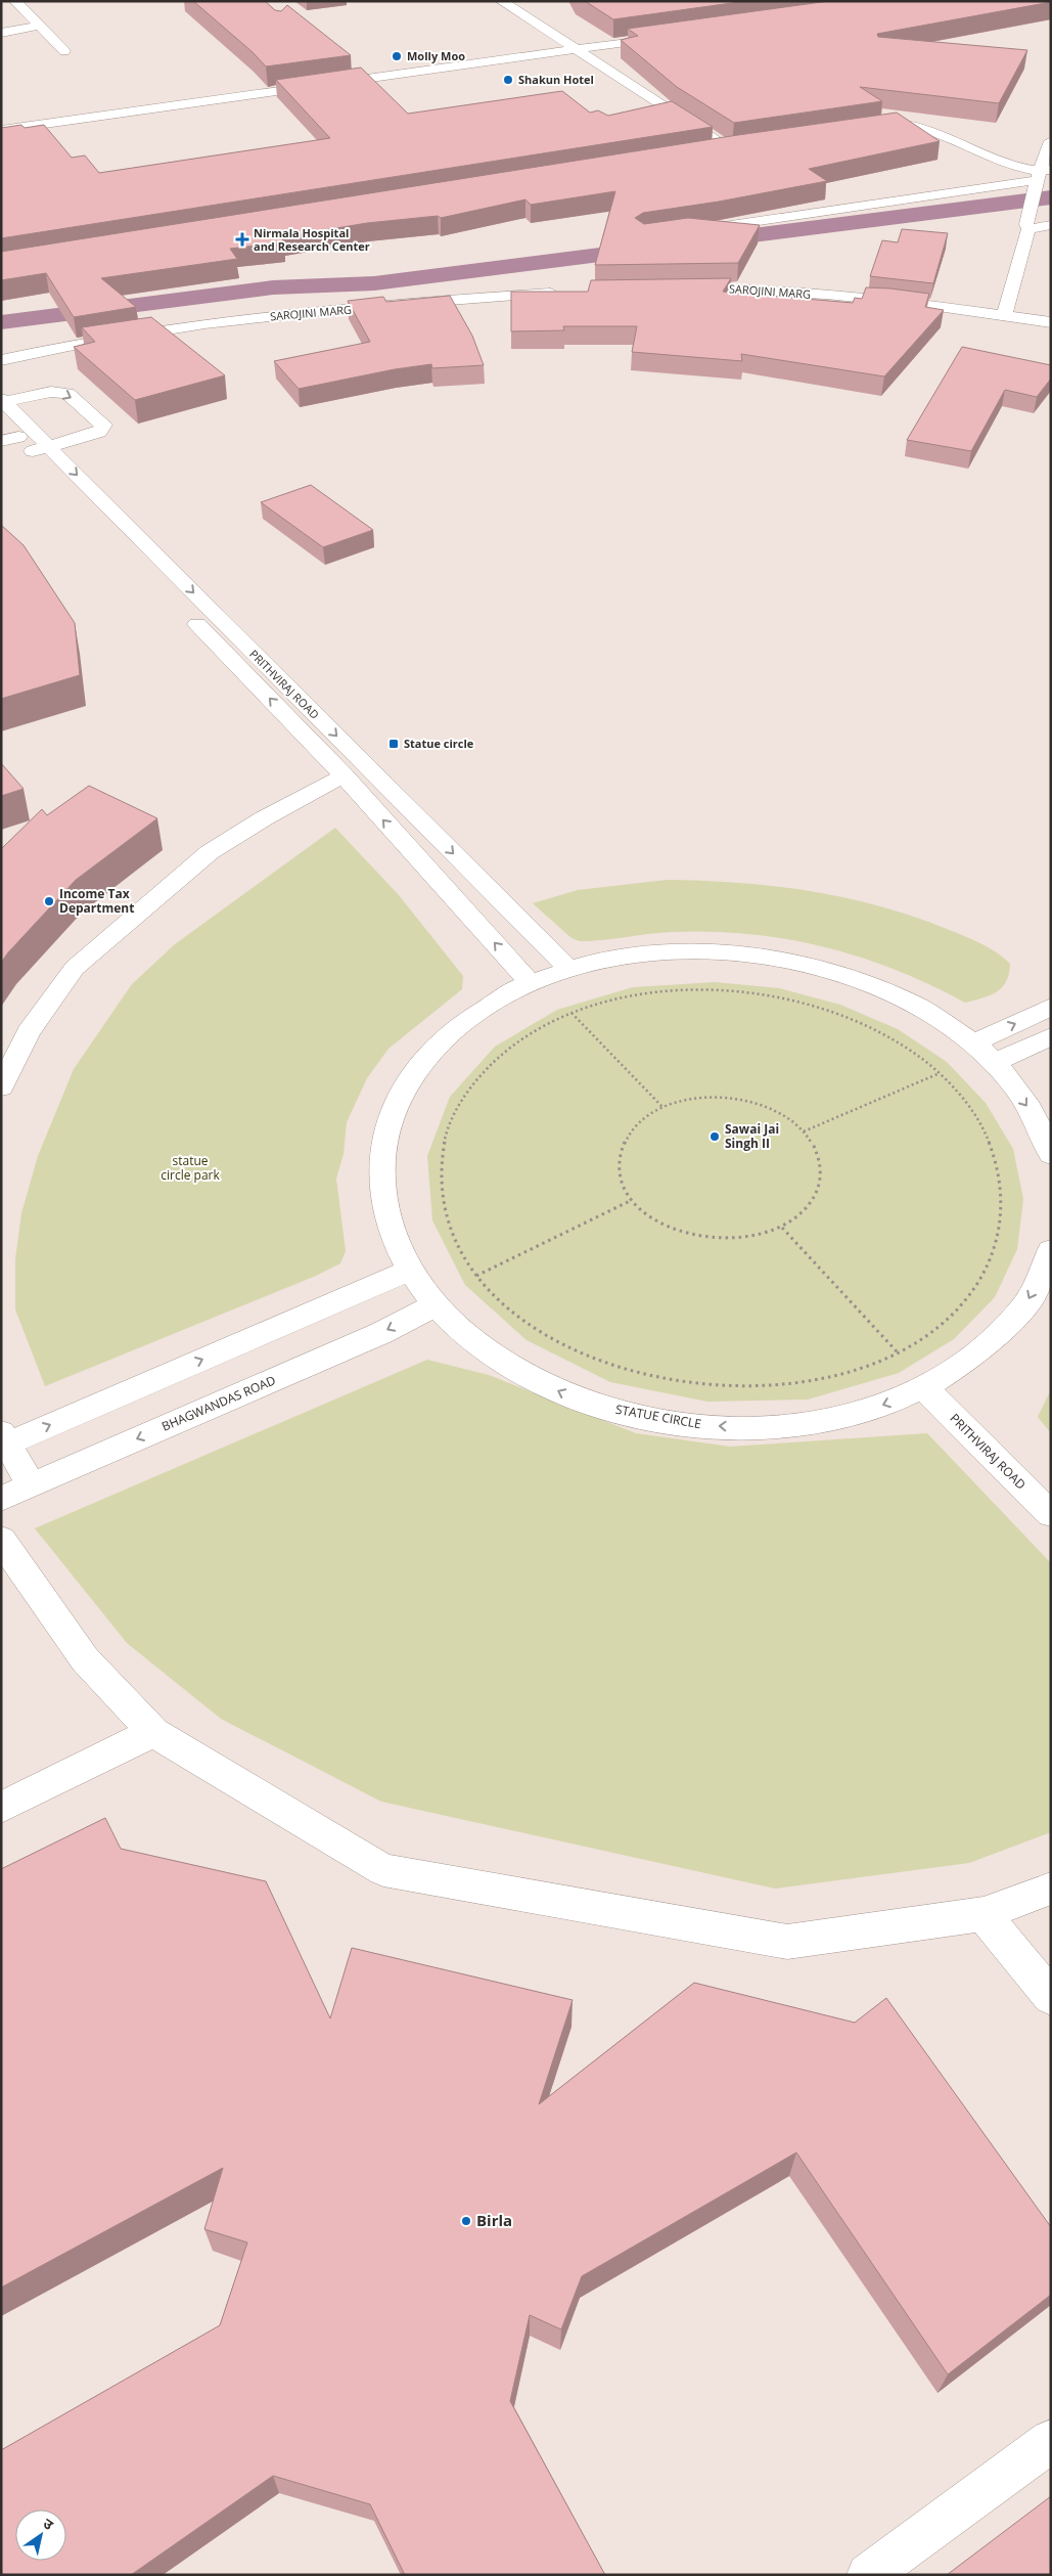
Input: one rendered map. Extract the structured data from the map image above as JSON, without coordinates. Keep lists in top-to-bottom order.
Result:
{
  "streets": {
    "street": [
      "SAROJINI MARG",
      "PRITHVIRAJ ROAD",
      "BHAGWANDAS ROAD",
      "STATUE CIRCLE"
    ]
  },
  "crossings": [
    ["PRITHVIRAJ ROAD", "STATUE CIRCLE"],
    ["BHAGWANDAS ROAD", "STATUE CIRCLE"]
  ],
  "parks": ["statue circle park"],
  "places": {
    "other": [
      "Molly Moo",
      "Shakun Hotel",
      "Income Tax Department",
      "Sawai Jai Singh II",
      "Birla"
    ],
    "health": ["Nirmala Hospital and Research Center"],
    "transit": ["Statue circle"]
  },
  "north": "top right"
}
